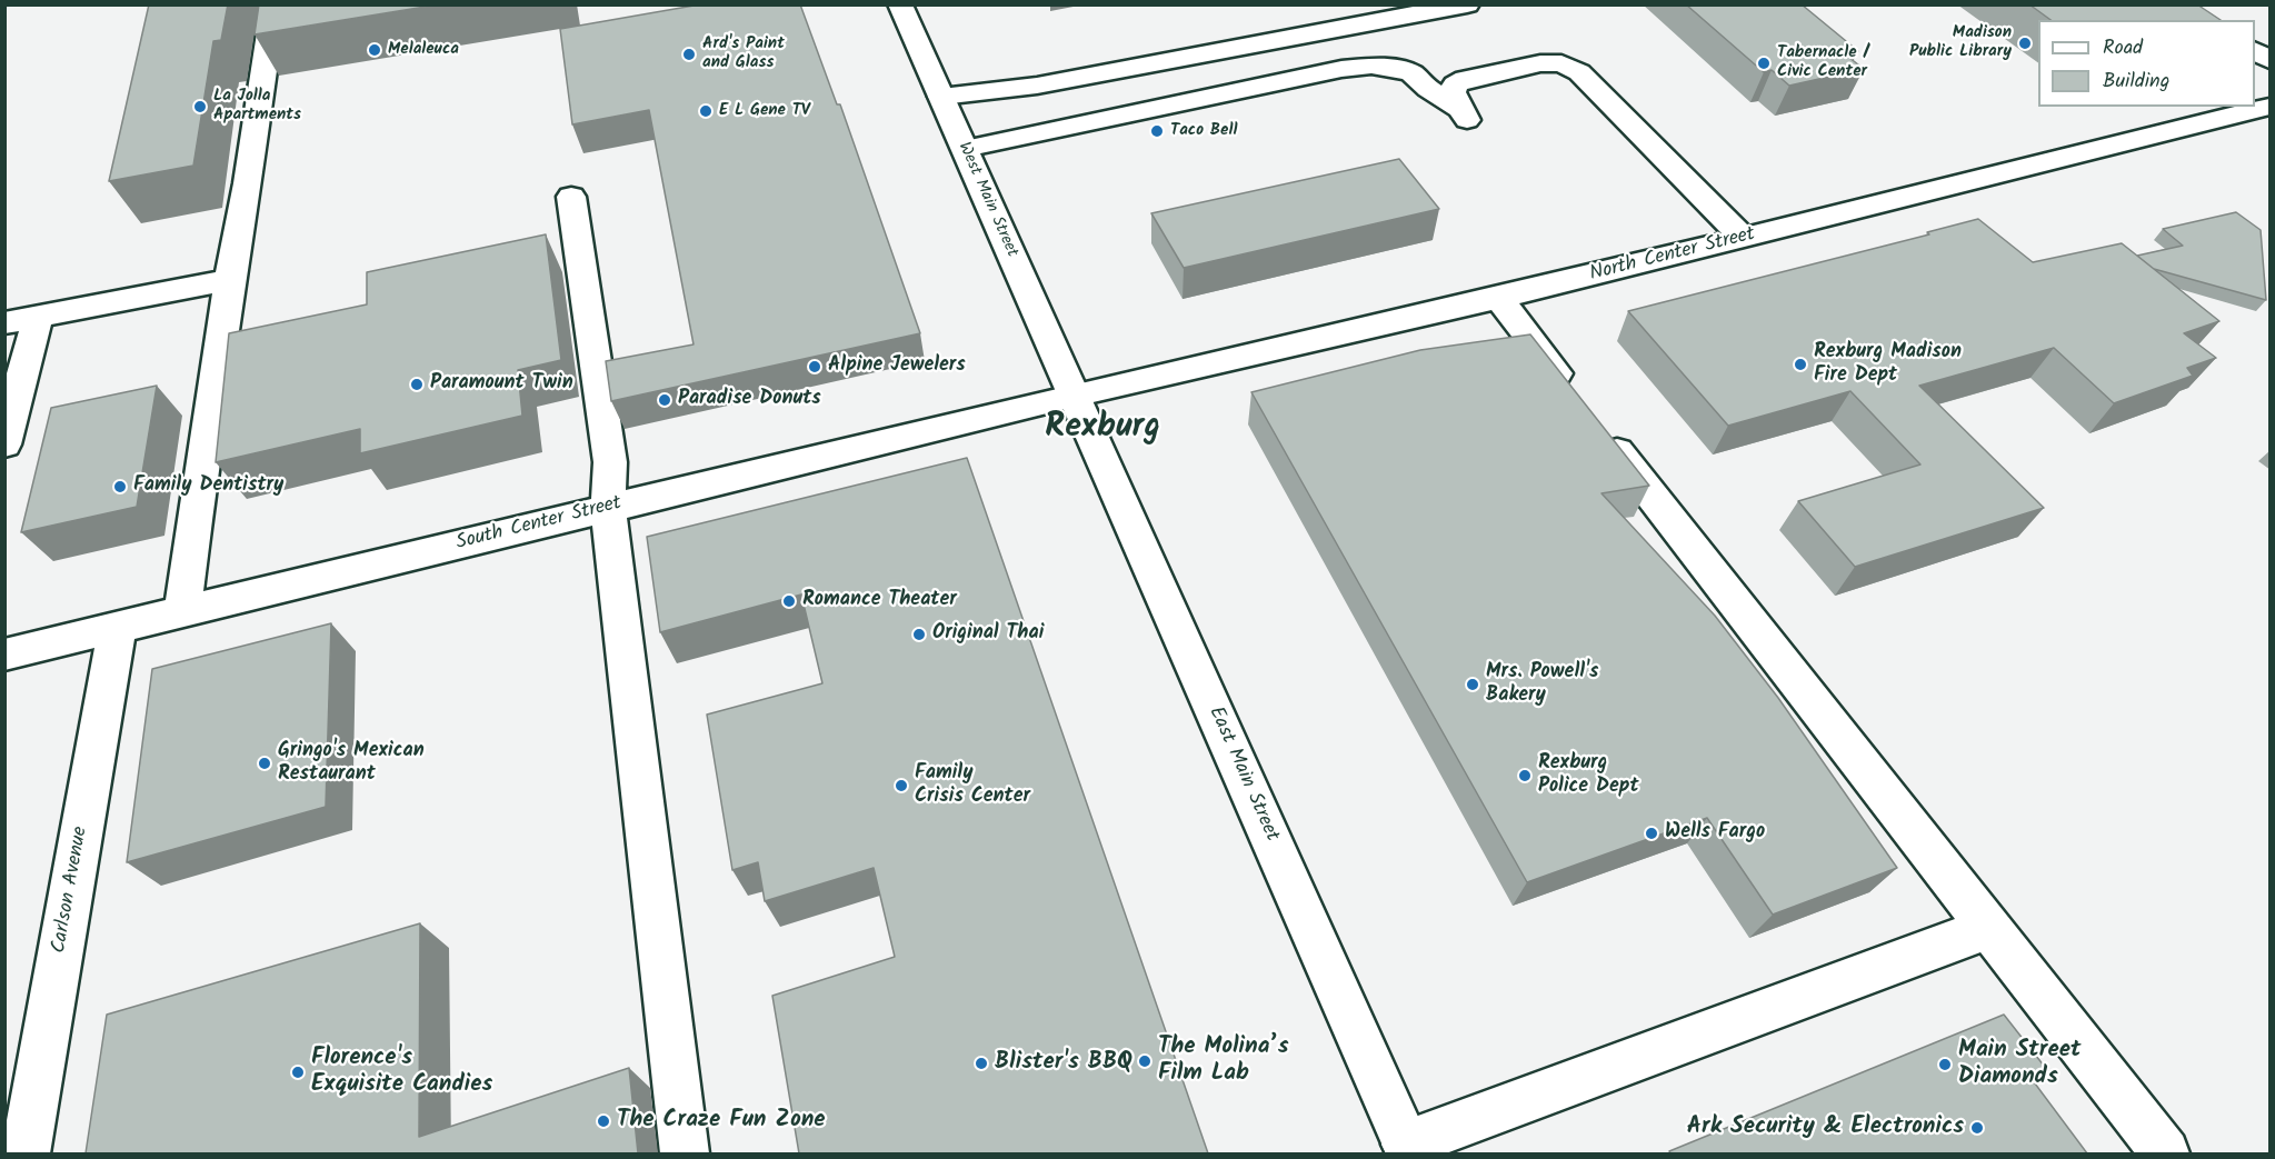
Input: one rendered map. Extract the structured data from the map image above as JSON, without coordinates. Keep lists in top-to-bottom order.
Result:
{
  "streets": {
    "street": [
      "West Main Street",
      "North Center Street",
      "South Center Street",
      "East Main Street",
      "Carlson Avenue"
    ]
  },
  "crossings": [
    ["West Main Street", "North Center Street"],
    ["West Main Street", "South Center Street"],
    ["West Main Street", "East Main Street"],
    ["North Center Street", "South Center Street"],
    ["North Center Street", "East Main Street"],
    ["South Center Street", "East Main Street"],
    ["South Center Street", "Carlson Avenue"]
  ],
  "districts": ["Rexburg"],
  "places": [
    "Madison Public Library",
    "Melaleuca",
    "Ard's Paint and Glass",
    "Tabernacle / Civic Center",
    "La Jolla Apartments",
    "E L Gene TV",
    "Taco Bell",
    "Rexburg Madison Fire Dept",
    "Alpine Jewelers",
    "Paramount Twin",
    "Paradise Donuts",
    "Family Dentistry",
    "Romance Theater",
    "Original Thai",
    "Mrs. Powell's Bakery",
    "Gringo's Mexican Restaurant",
    "Rexburg Police Dept",
    "Family Crisis Center",
    "Wells Fargo",
    "The Molina’s Film Lab",
    "Blister's BBQ",
    "Main Street Diamonds",
    "Florence's Exquisite Candies",
    "The Craze Fun Zone",
    "Ark Security & Electronics"
  ],
  "legend": ["Road", "Building"]
}
